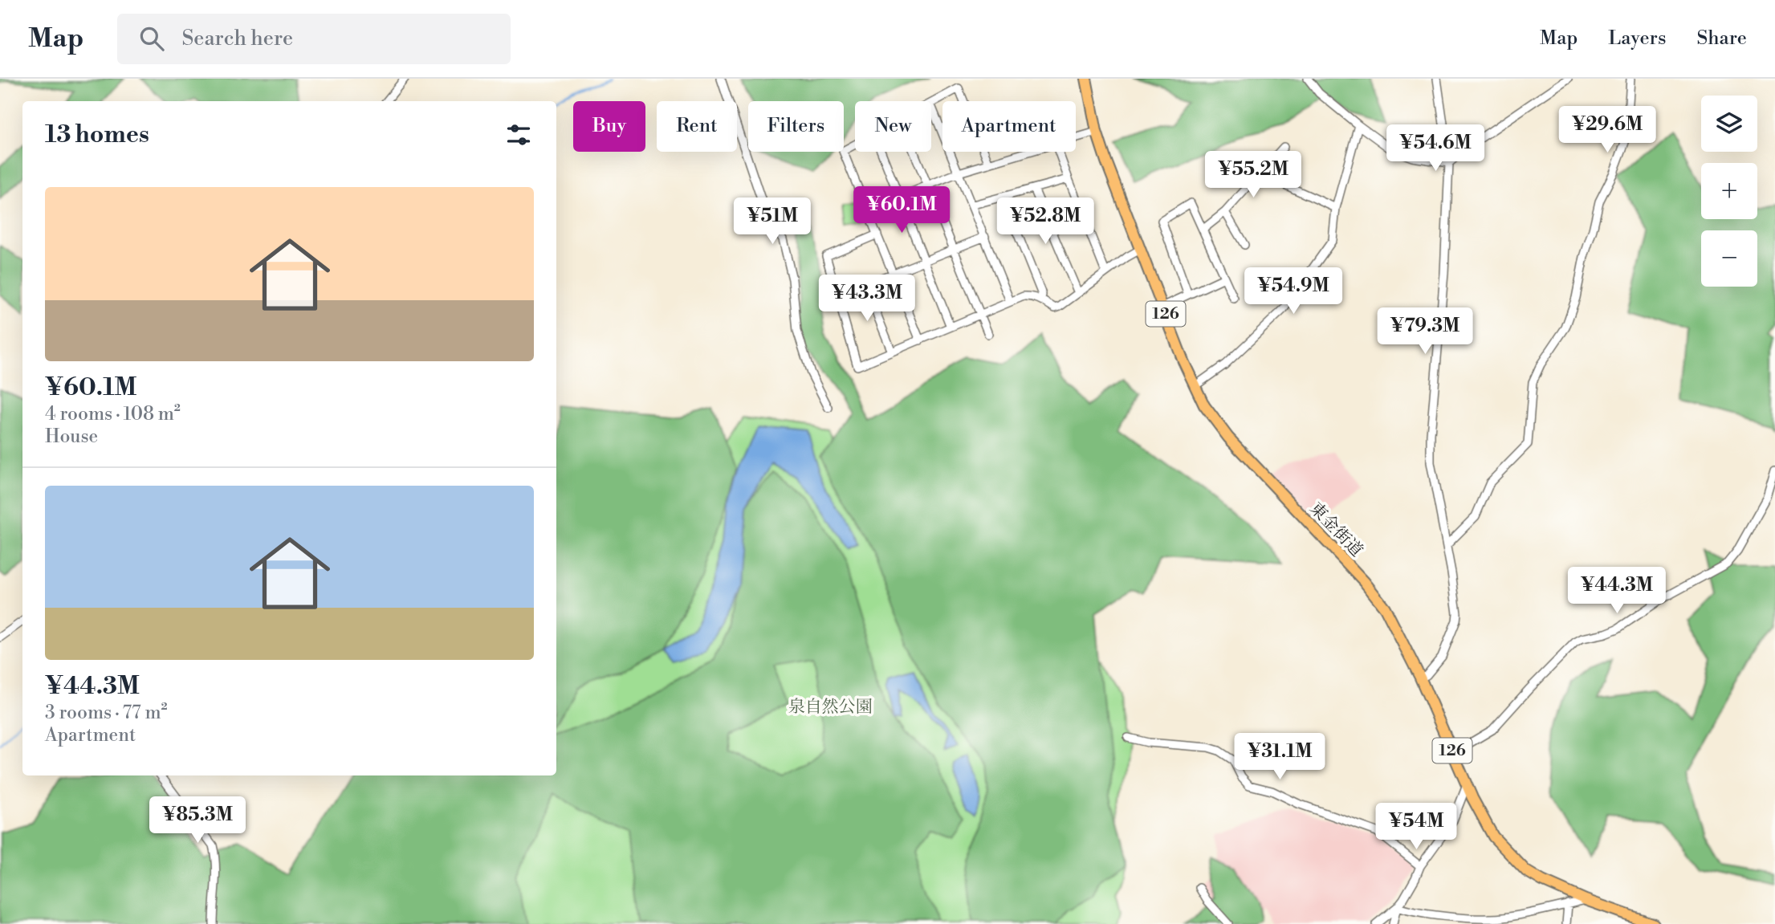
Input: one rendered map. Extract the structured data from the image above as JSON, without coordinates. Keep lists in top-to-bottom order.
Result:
{
  "streets": {
    "highway": ["126", "東金街道"]
  },
  "parks": ["泉自然公園"],
  "page": {
    "header": "Map",
    "search": "Search here",
    "nav": ["Map", "Layers", "Share"],
    "map_buttons": ["+", "−"],
    "chip": [
      "Buy",
      "Rent",
      "Filters",
      "New",
      "Apartment"
    ],
    "heading": "13 homes",
    "price": [
      "¥29.6M",
      "¥54.6M",
      "¥55.2M",
      "¥60.1M",
      "¥51M",
      "¥52.8M",
      "¥54.9M",
      "¥43.3M",
      "¥79.3M",
      "¥44.3M",
      "¥31.1M",
      "¥85.3M",
      "¥54M"
    ],
    "list": [
      {
        "name": "¥60.1M",
        "note": "4 rooms · 108 m² · House"
      },
      {
        "name": "¥44.3M",
        "note": "3 rooms · 77 m² · Apartment"
      }
    ]
  }
}
